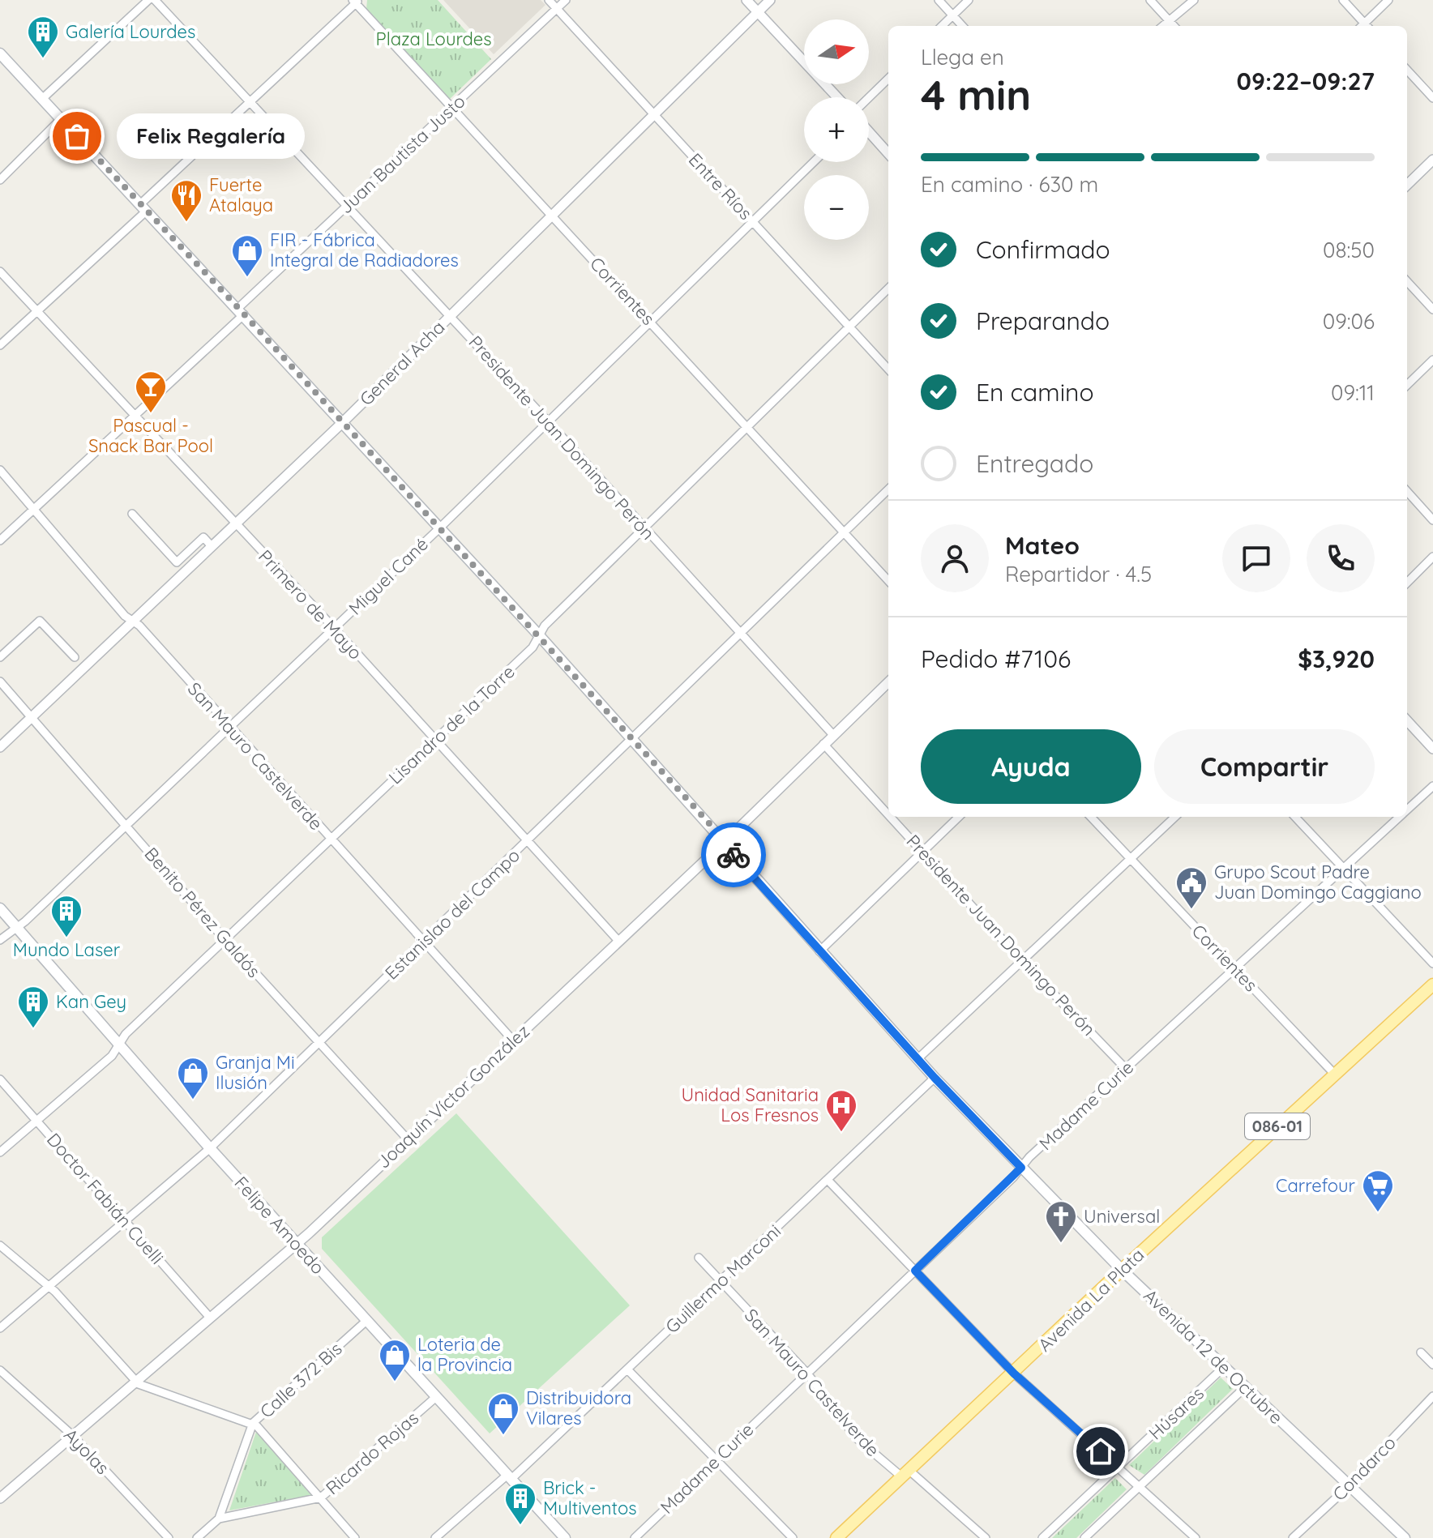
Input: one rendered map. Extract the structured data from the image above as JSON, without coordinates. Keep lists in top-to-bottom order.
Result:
{
  "streets": {
    "main road": [
      "086-01",
      "Felipe Amoedo",
      "Avenida La Plata",
      "Avenida 12 de Octubre"
    ],
    "street": [
      "Juan Bautista Justo",
      "Entre Ríos",
      "Corrientes",
      "General Acha",
      "Presidente Juan Domingo Perón",
      "Miguel Cané",
      "Primero de Mayo",
      "Lisandro de la Torre",
      "San Mauro Castelverde",
      "Benito Pérez Galdós",
      "Estanislao del Campo",
      "Joaquín Víctor González",
      "Madame Curie",
      "Doctor Fabián Cuelli",
      "Guillermo Marconi",
      "Calle 372 Bis",
      "Húsares",
      "Ayolas",
      "Ricardo Rojas",
      "Condarco"
    ]
  },
  "crossings": [
    ["Juan Bautista Justo", "Entre Ríos"],
    ["Juan Bautista Justo", "Corrientes"],
    ["Juan Bautista Justo", "Presidente Juan Domingo Perón"],
    ["Juan Bautista Justo", "Primero de Mayo"],
    ["Juan Bautista Justo", "San Mauro Castelverde"],
    ["Juan Bautista Justo", "Avenida 12 de Octubre"],
    ["Entre Ríos", "General Acha"],
    ["Entre Ríos", "Miguel Cané"],
    ["Entre Ríos", "Lisandro de la Torre"],
    ["Corrientes", "General Acha"],
    ["Corrientes", "Miguel Cané"],
    ["Corrientes", "Lisandro de la Torre"],
    ["Corrientes", "Estanislao del Campo"],
    ["Corrientes", "Madame Curie"],
    ["Corrientes", "Avenida La Plata"],
    ["General Acha", "Presidente Juan Domingo Perón"],
    ["General Acha", "Primero de Mayo"],
    ["General Acha", "San Mauro Castelverde"],
    ["General Acha", "Benito Pérez Galdós"],
    ["General Acha", "Avenida 12 de Octubre"],
    ["Presidente Juan Domingo Perón", "Miguel Cané"],
    ["Presidente Juan Domingo Perón", "Lisandro de la Torre"],
    ["Presidente Juan Domingo Perón", "Estanislao del Campo"],
    ["Presidente Juan Domingo Perón", "Joaquín Víctor González"],
    ["Presidente Juan Domingo Perón", "Madame Curie"],
    ["Miguel Cané", "Primero de Mayo"],
    ["Miguel Cané", "San Mauro Castelverde"],
    ["Miguel Cané", "Benito Pérez Galdós"],
    ["Miguel Cané", "Felipe Amoedo"],
    ["Miguel Cané", "Avenida 12 de Octubre"],
    ["Primero de Mayo", "Lisandro de la Torre"],
    ["Primero de Mayo", "Estanislao del Campo"],
    ["Primero de Mayo", "Joaquín Víctor González"],
    ["Lisandro de la Torre", "San Mauro Castelverde"],
    ["Lisandro de la Torre", "Benito Pérez Galdós"],
    ["Lisandro de la Torre", "Doctor Fabián Cuelli"],
    ["Lisandro de la Torre", "Felipe Amoedo"],
    ["Lisandro de la Torre", "Avenida 12 de Octubre"],
    ["San Mauro Castelverde", "Estanislao del Campo"],
    ["San Mauro Castelverde", "Joaquín Víctor González"],
    ["San Mauro Castelverde", "Madame Curie"],
    ["San Mauro Castelverde", "Guillermo Marconi"],
    ["San Mauro Castelverde", "Avenida La Plata"],
    ["Benito Pérez Galdós", "Estanislao del Campo"],
    ["Benito Pérez Galdós", "Joaquín Víctor González"],
    ["Estanislao del Campo", "Doctor Fabián Cuelli"],
    ["Estanislao del Campo", "Felipe Amoedo"],
    ["Estanislao del Campo", "Avenida 12 de Octubre"],
    ["Joaquín Víctor González", "Doctor Fabián Cuelli"],
    ["Joaquín Víctor González", "Felipe Amoedo"],
    ["Joaquín Víctor González", "Avenida 12 de Octubre"],
    ["Joaquín Víctor González", "Ayolas"],
    ["Madame Curie", "Avenida 12 de Octubre"],
    ["Felipe Amoedo", "Guillermo Marconi"],
    ["Felipe Amoedo", "Calle 372 Bis"],
    ["Felipe Amoedo", "Ricardo Rojas"],
    ["Guillermo Marconi", "Avenida 12 de Octubre"],
    ["Avenida La Plata", "Avenida 12 de Octubre"],
    ["Avenida 12 de Octubre", "Húsares"],
    ["Avenida 12 de Octubre", "Condarco"],
    ["Calle 372 Bis", "Ricardo Rojas"]
  ],
  "parks": ["Plaza Lourdes"],
  "places": {
    "building": [
      "Galería Lourdes",
      "Mundo Laser",
      "Kan Gey",
      "Brick - Multiventos"
    ],
    "other": ["Felix Regalería"],
    "restaurant": ["Fuerte Atalaya"],
    "shop": [
      "FIR - Fábrica Integral de Radiadores",
      "Granja Mi Ilusión",
      "Loteria de la Provincia",
      "Distribuidora Vilares"
    ],
    "bar": ["Pascual - Snack Bar Pool"],
    "public building": ["Grupo Scout Padre Juan Domingo Caggiano"],
    "hospital": ["Unidad Sanitaria Los Fresnos"],
    "supermarket": ["Carrefour"],
    "church": ["Universal"]
  },
  "north": "right",
  "page": {
    "map_buttons": ["+", "−"],
    "heading": ["4 min", "Llega en", "09:22–09:27"],
    "panel": [
      "Mateo",
      "Repartidor · 4.5",
      "Pedido #7106",
      "$3,920"
    ],
    "bubble": "Felix Regalería",
    "bar": "En camino · 630 m",
    "list": [
      ["Confirmado", "08:50"],
      ["Preparando", "09:06"],
      ["En camino", "09:11"],
      "Entregado"
    ],
    "buttons": ["Ayuda", "Compartir"]
  }
}
